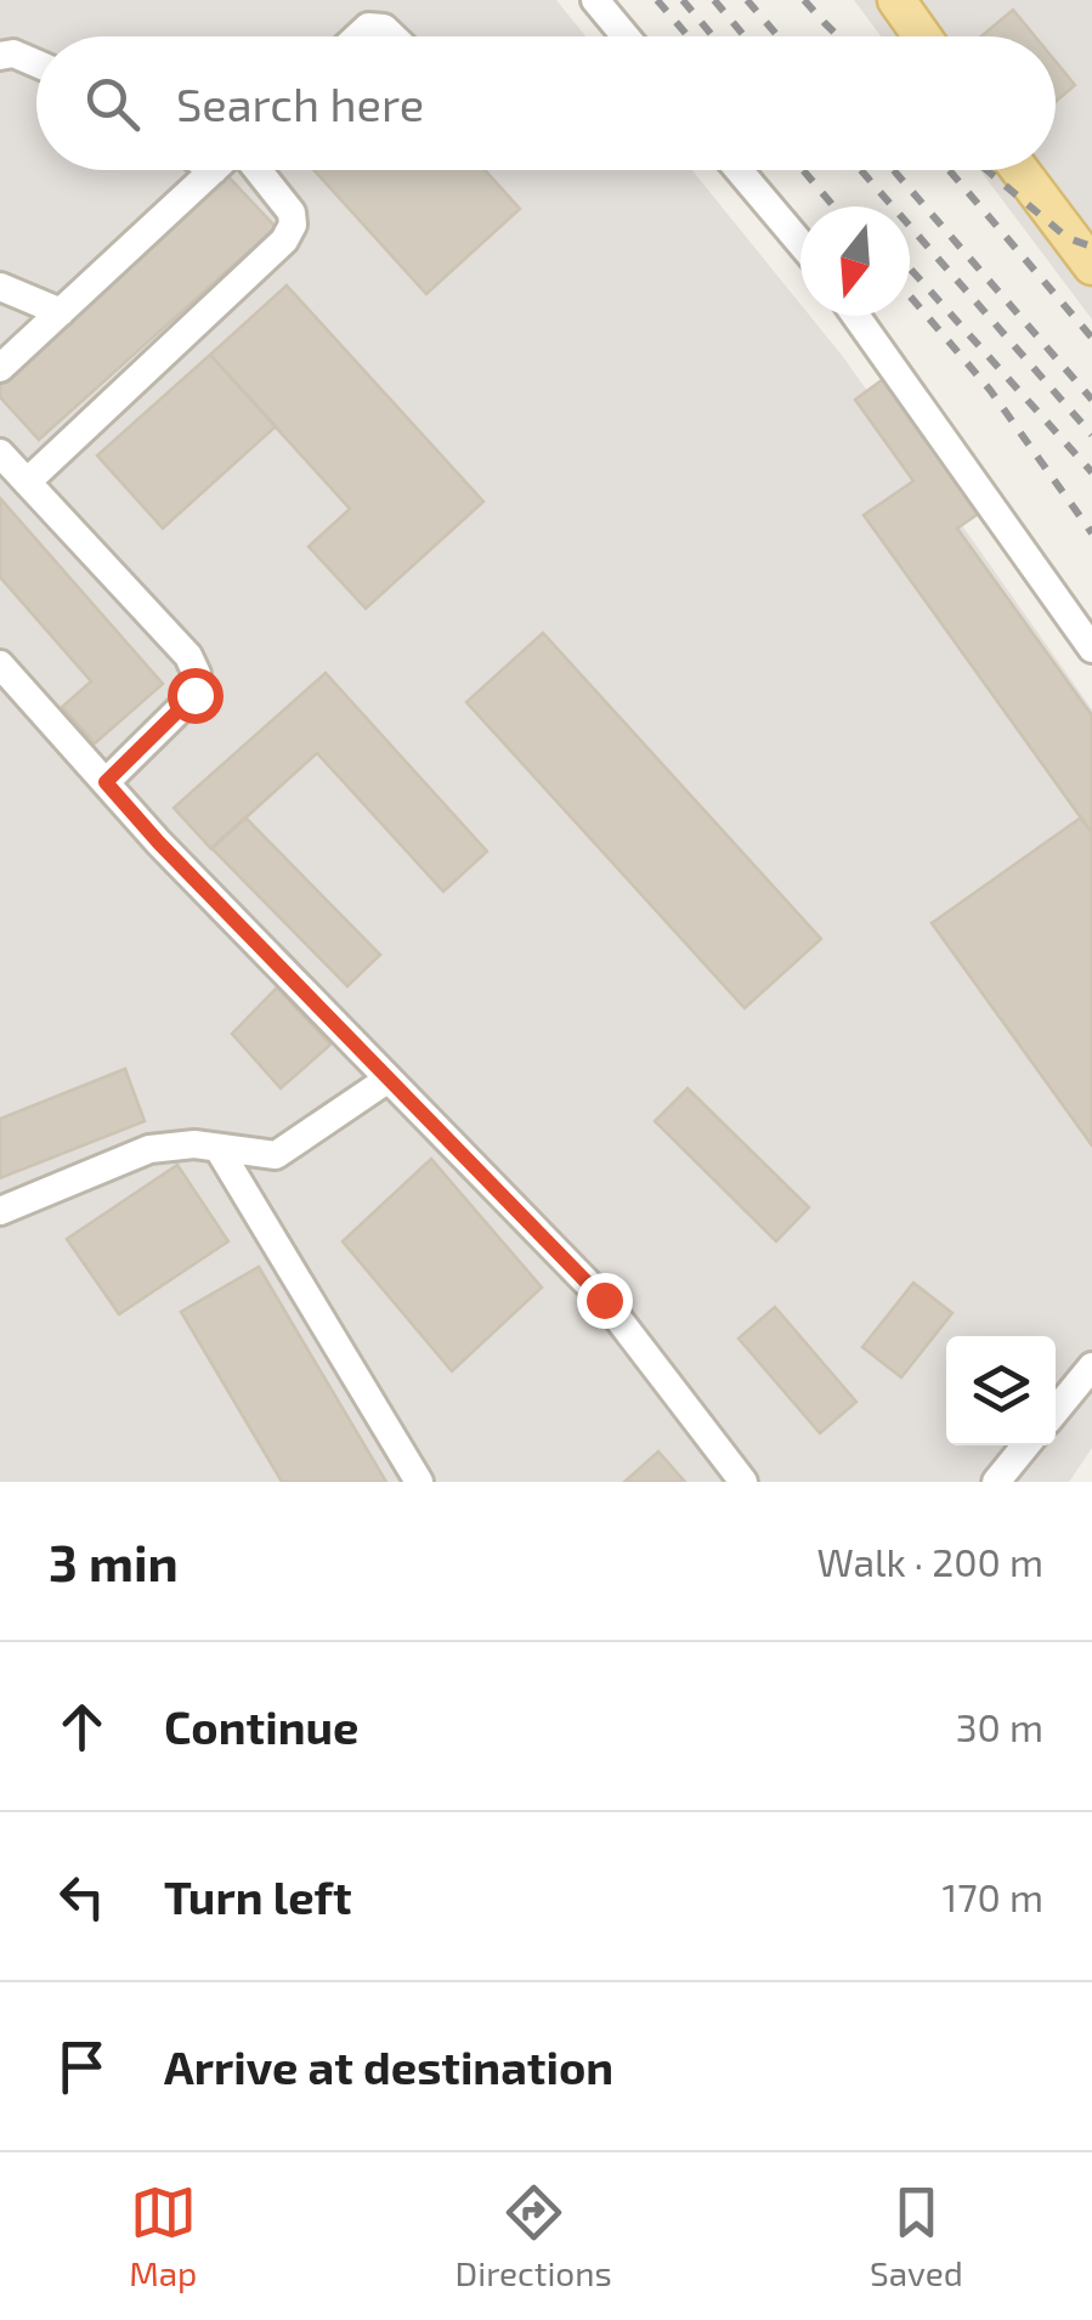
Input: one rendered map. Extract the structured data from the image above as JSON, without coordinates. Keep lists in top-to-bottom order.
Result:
{
  "north": "bottom",
  "page": {
    "search": "Search here",
    "heading": ["3 min", "Walk · 200 m"],
    "list": [
      ["Continue", "30 m"],
      ["Turn left", "170 m"],
      "Arrive at destination"
    ],
    "nav": ["Map", "Directions", "Saved"]
  }
}
